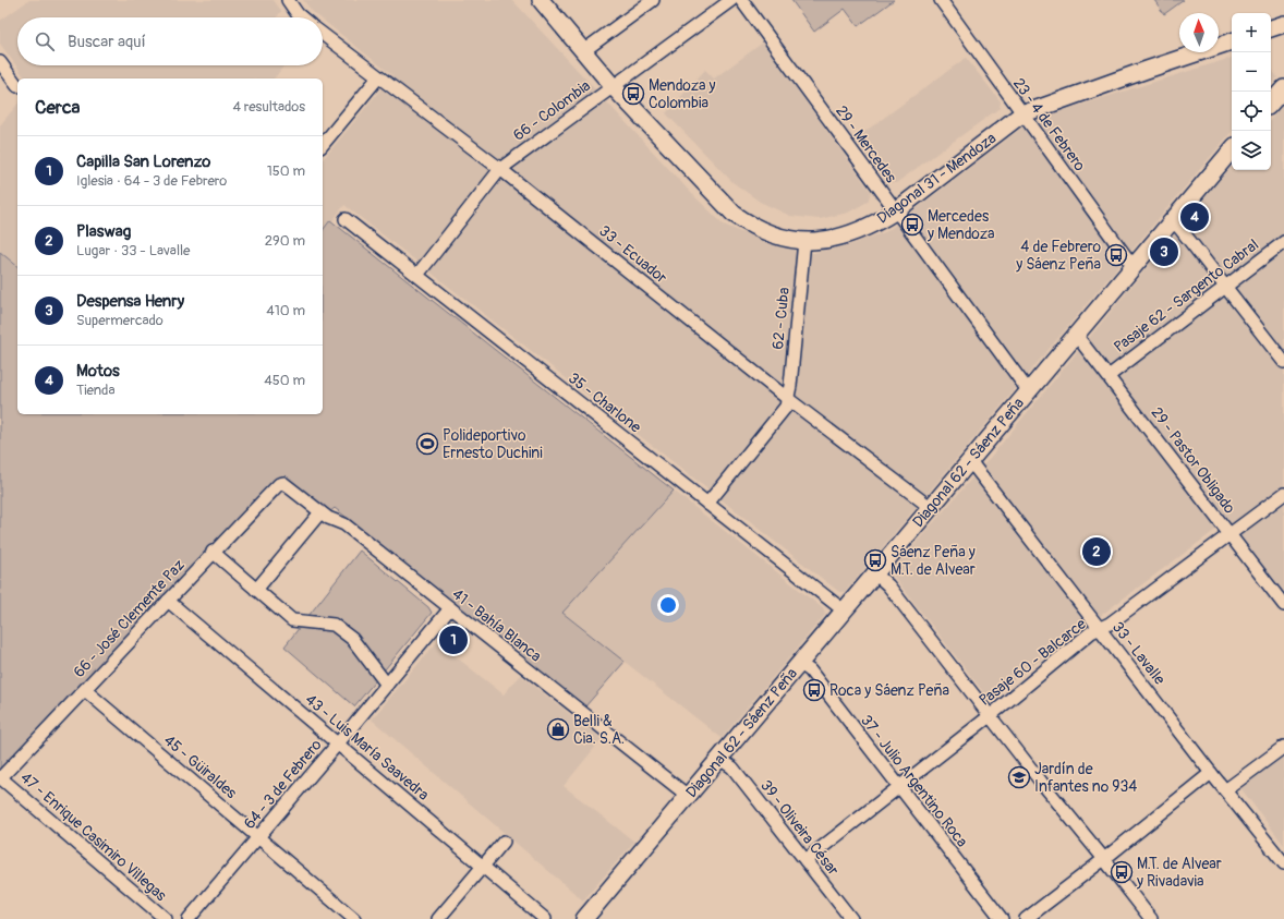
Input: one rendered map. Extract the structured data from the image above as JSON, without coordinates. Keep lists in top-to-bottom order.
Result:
{
  "streets": {
    "street": [
      "66 - Colombia",
      "23 - 4 de Febrero",
      "29 - Mercedes",
      "Diagonal 31 - Mendoza",
      "33 - Ecuador",
      "Pasaje 62 - Sargento Cabral",
      "62 - Cuba",
      "35 - Charlone",
      "29 - Pastor Obligado",
      "Diagonal 62 - Sáenz Peña",
      "66 - José Clemente Paz",
      "41 - Bahía Blanca",
      "33 - Lavalle",
      "Pasaje 60 - Balcarce",
      "43 - Luis María Saavedra",
      "45 - Güiraldes",
      "37 - Julio Argentino Roca",
      "64 - 3 de Febrero",
      "39 - Oliveira César",
      "47 - Enrique Casimiro Villegas"
    ]
  },
  "crossings": [
    ["66 - Colombia", "Diagonal 31 - Mendoza"],
    ["66 - Colombia", "33 - Ecuador"],
    ["66 - Colombia", "35 - Charlone"],
    ["23 - 4 de Febrero", "Diagonal 31 - Mendoza"],
    ["23 - 4 de Febrero", "Diagonal 62 - Sáenz Peña"],
    ["29 - Mercedes", "Diagonal 31 - Mendoza"],
    ["29 - Mercedes", "Diagonal 62 - Sáenz Peña"],
    ["Diagonal 31 - Mendoza", "62 - Cuba"],
    ["33 - Ecuador", "62 - Cuba"],
    ["33 - Ecuador", "Diagonal 62 - Sáenz Peña"],
    ["Pasaje 62 - Sargento Cabral", "29 - Pastor Obligado"],
    ["35 - Charlone", "Diagonal 62 - Sáenz Peña"],
    ["29 - Pastor Obligado", "Diagonal 62 - Sáenz Peña"],
    ["29 - Pastor Obligado", "Pasaje 60 - Balcarce"],
    ["Diagonal 62 - Sáenz Peña", "41 - Bahía Blanca"],
    ["Diagonal 62 - Sáenz Peña", "33 - Lavalle"],
    ["Diagonal 62 - Sáenz Peña", "37 - Julio Argentino Roca"],
    ["Diagonal 62 - Sáenz Peña", "39 - Oliveira César"],
    ["66 - José Clemente Paz", "41 - Bahía Blanca"],
    ["66 - José Clemente Paz", "43 - Luis María Saavedra"],
    ["66 - José Clemente Paz", "45 - Güiraldes"],
    ["66 - José Clemente Paz", "47 - Enrique Casimiro Villegas"],
    ["41 - Bahía Blanca", "64 - 3 de Febrero"],
    ["33 - Lavalle", "Pasaje 60 - Balcarce"],
    ["Pasaje 60 - Balcarce", "37 - Julio Argentino Roca"],
    ["Pasaje 60 - Balcarce", "39 - Oliveira César"],
    ["43 - Luis María Saavedra", "64 - 3 de Febrero"],
    ["45 - Güiraldes", "64 - 3 de Febrero"]
  ],
  "places": {
    "bus stop": [
      "Mendoza y Colombia",
      "Mercedes y Mendoza",
      "4 de Febrero y Sáenz Peña",
      "Sáenz Peña y M.T. de Alvear",
      "Roca y Sáenz Peña",
      "M.T. de Alvear y Rivadavia"
    ],
    "sports": ["Polideportivo Ernesto Duchini"],
    "shop": ["Belli & Cia. S.A."],
    "school or university": ["Jardín de Infantes nº 934"]
  },
  "north": "top",
  "page": {
    "map_buttons": ["+", "−"],
    "search": "Buscar aquí",
    "heading": ["Cerca", "4 resultados"],
    "list": [
      {
        "mark": "1",
        "name": "Capilla San Lorenzo",
        "note": "Iglesia · 64 - 3 de Febrero",
        "value": "150 m"
      },
      {
        "mark": "2",
        "name": "Plaswag",
        "note": "Lugar · 33 - Lavalle",
        "value": "290 m"
      },
      {
        "mark": "3",
        "name": "Despensa Henry",
        "note": "Supermercado",
        "value": "410 m"
      },
      {
        "mark": "4",
        "name": "Motos",
        "note": "Tienda",
        "value": "450 m"
      }
    ],
    "pins": [
      "4",
      "3",
      "2",
      "1"
    ]
  }
}
